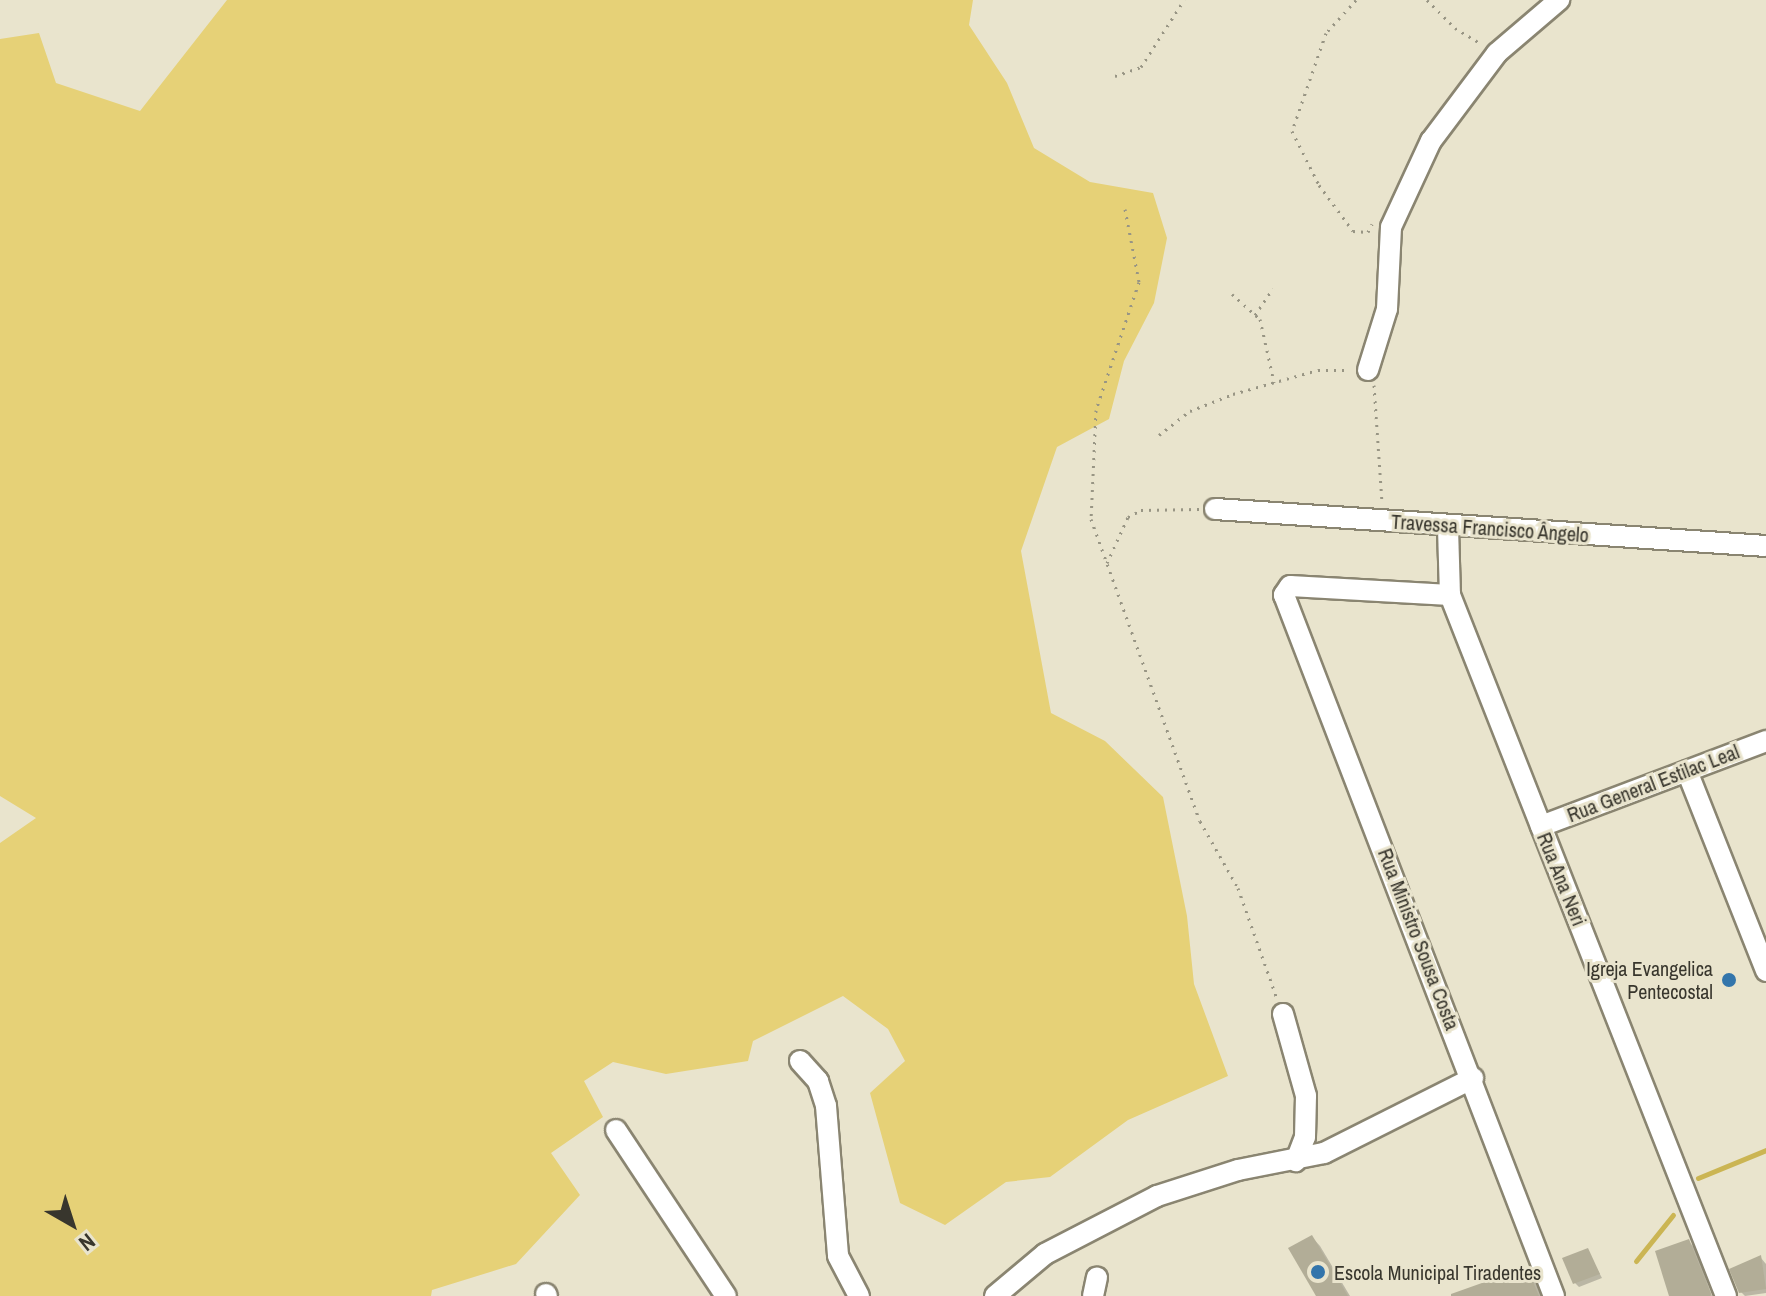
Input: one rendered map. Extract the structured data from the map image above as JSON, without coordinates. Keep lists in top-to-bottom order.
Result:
{
  "streets": {
    "street": [
      "Travessa Francisco Ângelo",
      "Rua General Estilac Leal",
      "Rua Ana Neri",
      "Rua Ministro Sousa Costa"
    ]
  },
  "crossings": [
    ["Travessa Francisco Ângelo", "Rua Ana Neri"],
    ["Rua General Estilac Leal", "Rua Ana Neri"],
    ["Rua Ana Neri", "Rua Ministro Sousa Costa"]
  ],
  "places": ["Igreja Evangelica Pentecostal", "Escola Municipal Tiradentes"],
  "north": "bottom right"
}
